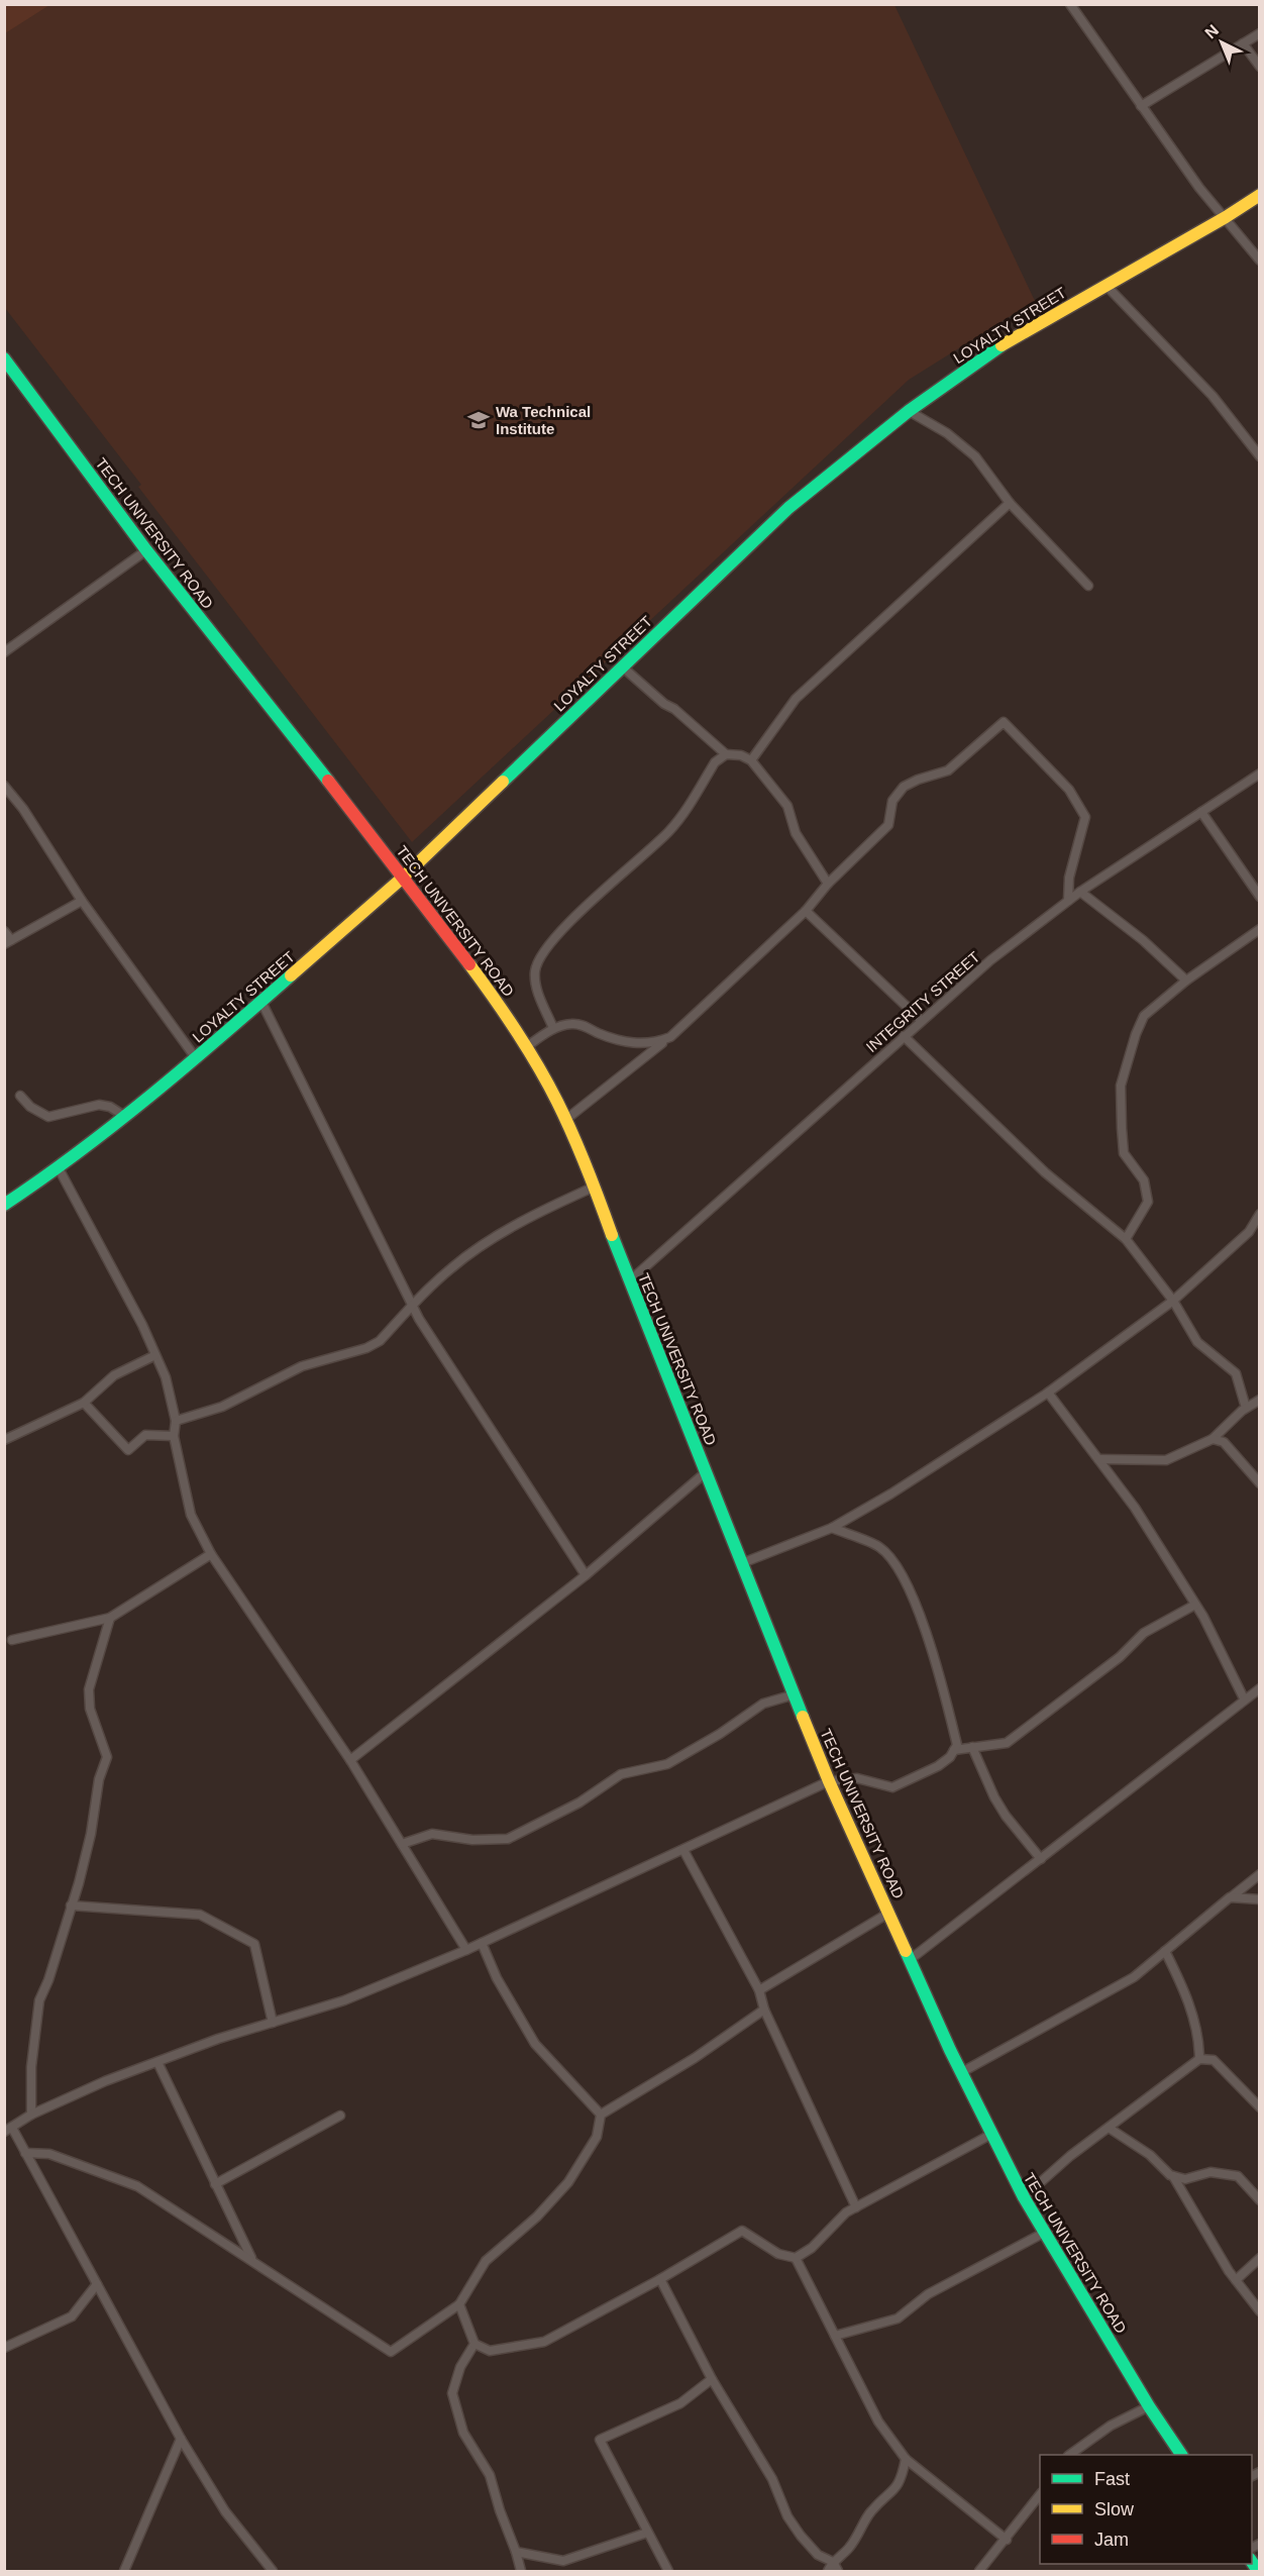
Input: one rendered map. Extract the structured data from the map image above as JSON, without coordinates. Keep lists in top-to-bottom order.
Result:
{
  "streets": {
    "street": ["LOYALTY STREET", "TECH UNIVERSITY ROAD", "INTEGRITY STREET"]
  },
  "crossings": [
    ["LOYALTY STREET", "TECH UNIVERSITY ROAD"],
    ["TECH UNIVERSITY ROAD", "INTEGRITY STREET"]
  ],
  "places": {
    "school or university": ["Wa Technical Institute"]
  },
  "legend": ["Fast", "Slow", "Jam"],
  "north": "top left"
}
